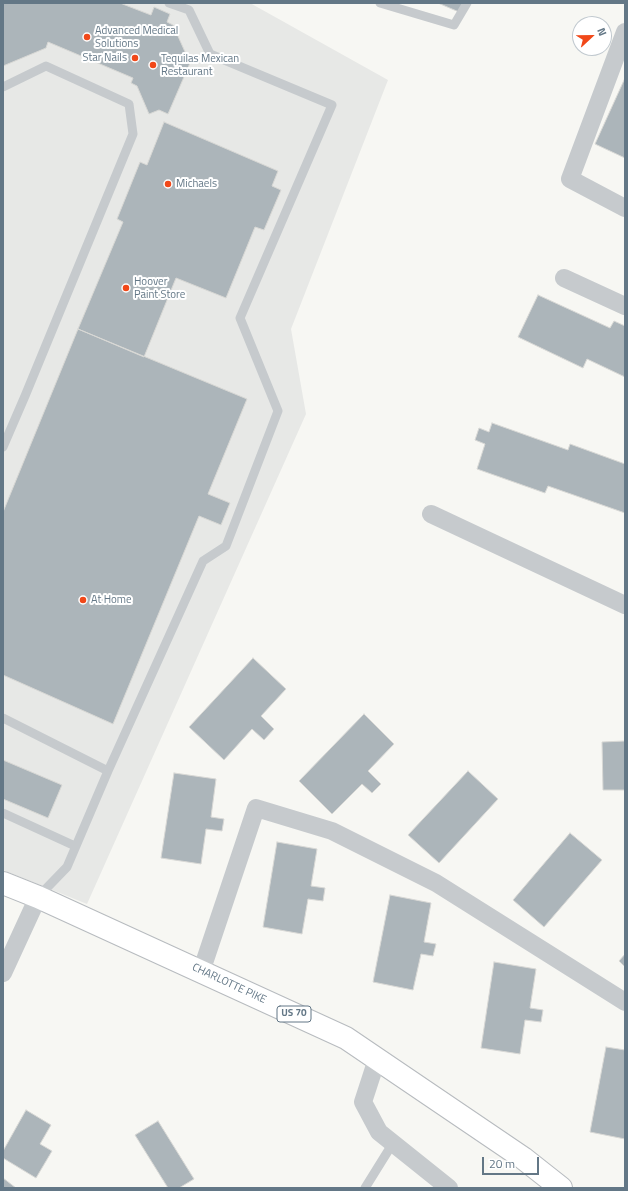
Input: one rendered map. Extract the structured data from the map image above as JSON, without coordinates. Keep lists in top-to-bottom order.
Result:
{
  "streets": {
    "main road": ["CHARLOTTE PIKE", "US 70"]
  },
  "places": [
    "Advanced Medical Solutions",
    "Star Nails",
    "Tequilas Mexican Restaurant",
    "Michaels",
    "Hoover Paint Store",
    "At Home"
  ],
  "scale_bar": "20 m",
  "north": "right"
}
